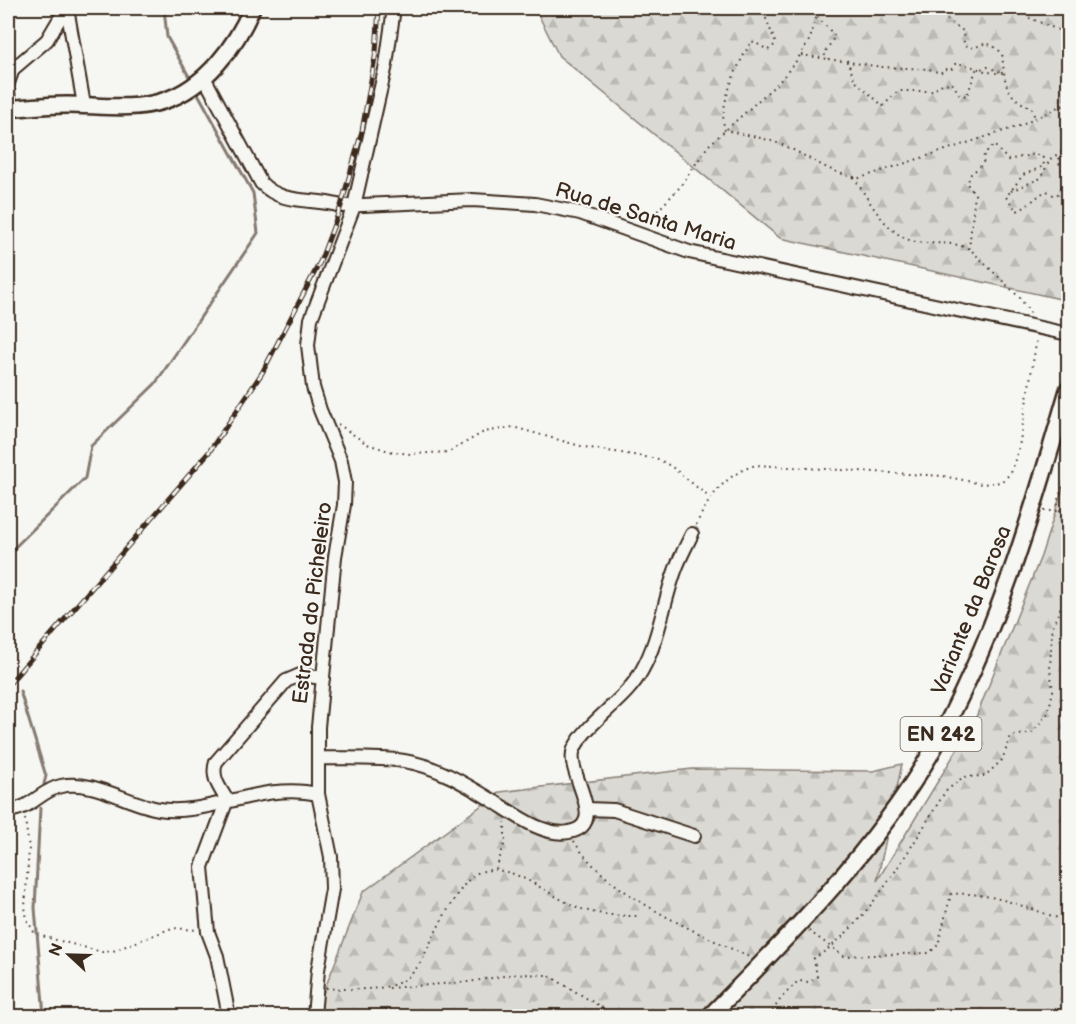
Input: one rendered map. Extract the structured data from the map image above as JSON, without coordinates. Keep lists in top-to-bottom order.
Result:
{
  "streets": {
    "main road": ["Variante da Barosa", "EN 242"],
    "street": ["Rua de Santa Maria", "Estrada do Picheleiro"]
  },
  "crossings": [
    ["Rua de Santa Maria", "Estrada do Picheleiro"]
  ],
  "north": "left"
}
